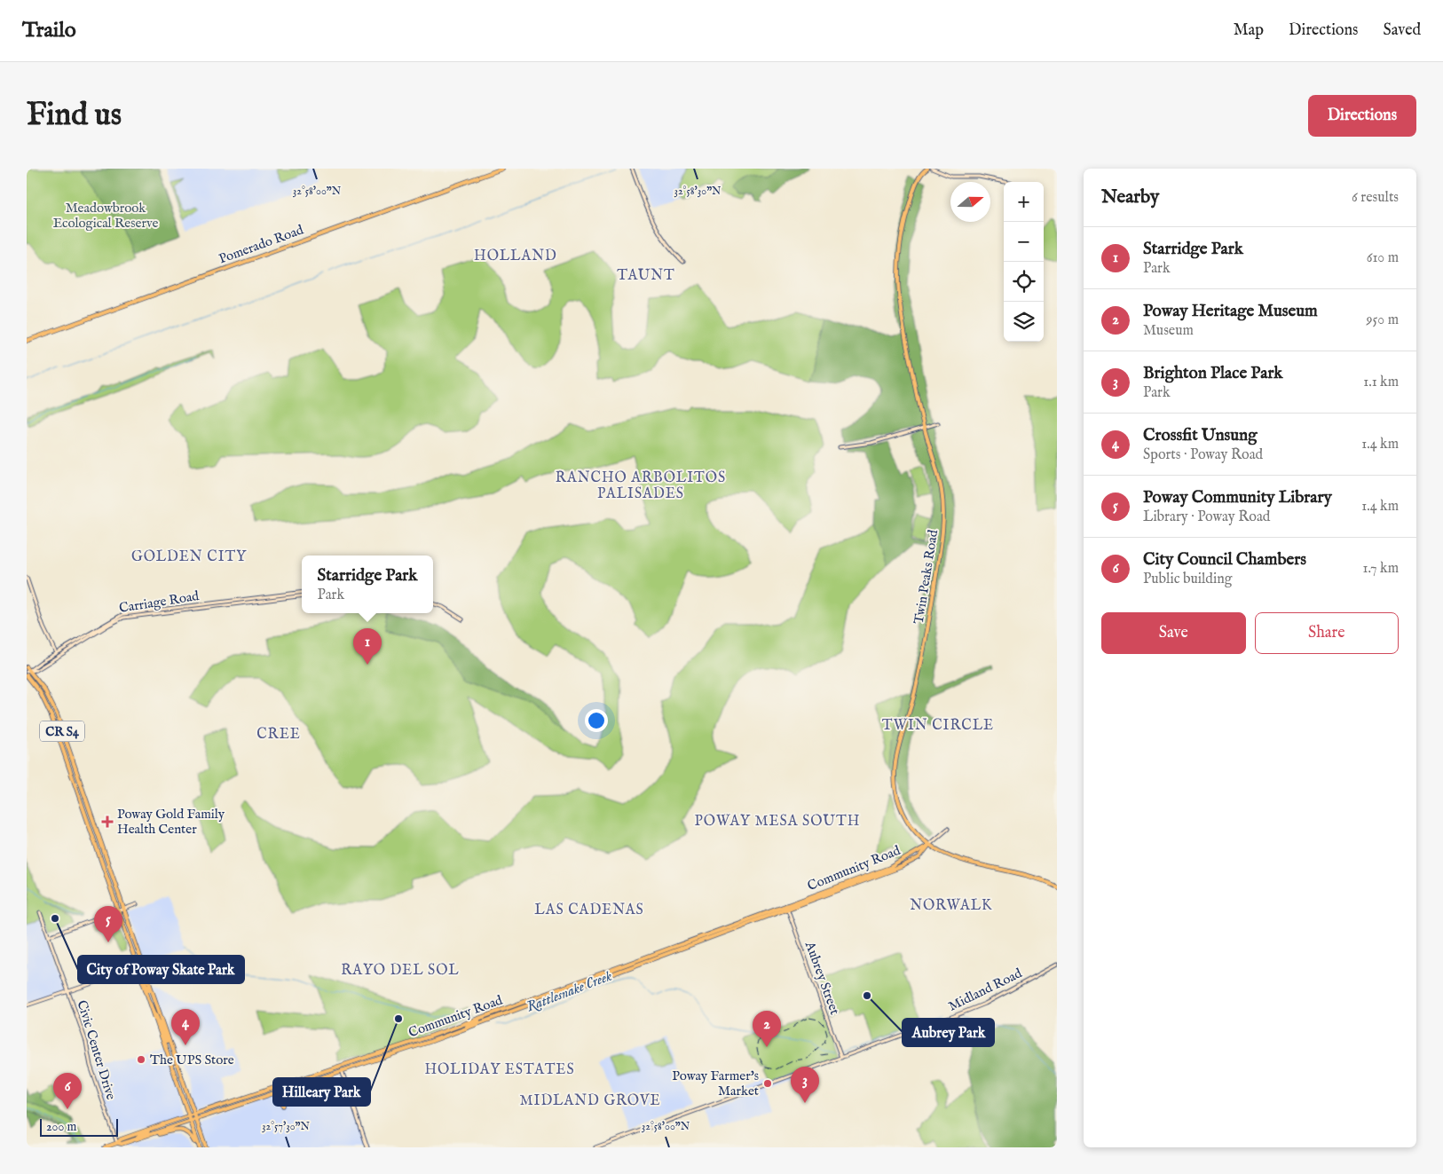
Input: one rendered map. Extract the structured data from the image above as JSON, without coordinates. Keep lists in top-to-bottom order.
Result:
{
  "streets": {
    "main road": [
      "Pomerado Road",
      "Twin Peaks Road",
      "CR S4",
      "Community Road"
    ],
    "street": [
      "Carriage Road",
      "Aubrey Street",
      "Midland Road",
      "Civic Center Drive"
    ]
  },
  "crossings": [
    ["Twin Peaks Road", "Community Road"],
    ["Carriage Road", "CR S4"],
    ["CR S4", "Community Road"],
    ["Community Road", "Aubrey Street"],
    ["Community Road", "Civic Center Drive"],
    ["Aubrey Street", "Midland Road"]
  ],
  "districts": [
    "HOLLAND",
    "TAUNT",
    "RANCHO ARBOLITOS PALISADES",
    "GOLDEN CITY",
    "TWIN CIRCLE",
    "CREE",
    "POWAY MESA SOUTH",
    "NORWALK",
    "LAS CADENAS",
    "RAYO DEL SOL",
    "HOLIDAY ESTATES",
    "MIDLAND GROVE"
  ],
  "water": ["Rattlesnake Creek"],
  "parks": ["Meadowbrook Ecological Reserve"],
  "places": {
    "health": ["Poway Gold Family Health Center"],
    "other": [
      "City of Poway Skate Park",
      "Aubrey Park",
      "Hilleary Park",
      "The UPS Store",
      "Poway Farmer's Market"
    ]
  },
  "scale_bar": "200 m",
  "north": "right",
  "page": {
    "header": "Trailo",
    "nav": ["Map", "Directions", "Saved"],
    "buttons": [
      "Directions",
      ["Save", "Share"]
    ],
    "title": "Find us",
    "heading": ["Nearby", "6 results"],
    "map_buttons": ["+", "−"],
    "list": [
      {
        "mark": "1",
        "name": "Starridge Park",
        "note": "Park",
        "value": "610 m"
      },
      {
        "mark": "2",
        "name": "Poway Heritage Museum",
        "note": "Museum",
        "value": "950 m"
      },
      {
        "mark": "3",
        "name": "Brighton Place Park",
        "note": "Park",
        "value": "1.1 km"
      },
      {
        "mark": "4",
        "name": "Crossfit Unsung",
        "note": "Sports · Poway Road",
        "value": "1.4 km"
      },
      {
        "mark": "5",
        "name": "Poway Community Library",
        "note": "Library · Poway Road",
        "value": "1.4 km"
      },
      {
        "mark": "6",
        "name": "City Council Chambers",
        "note": "Public building",
        "value": "1.7 km"
      }
    ],
    "popup": ["Starridge Park", "Park"],
    "pins": [
      "1",
      "5",
      "4",
      "2",
      "3",
      "6"
    ],
    "scale": "200 m"
  },
  "coordinates": ["32°58'00\"N", "32°58'30\"N", "32°57'30\"N"]
}
